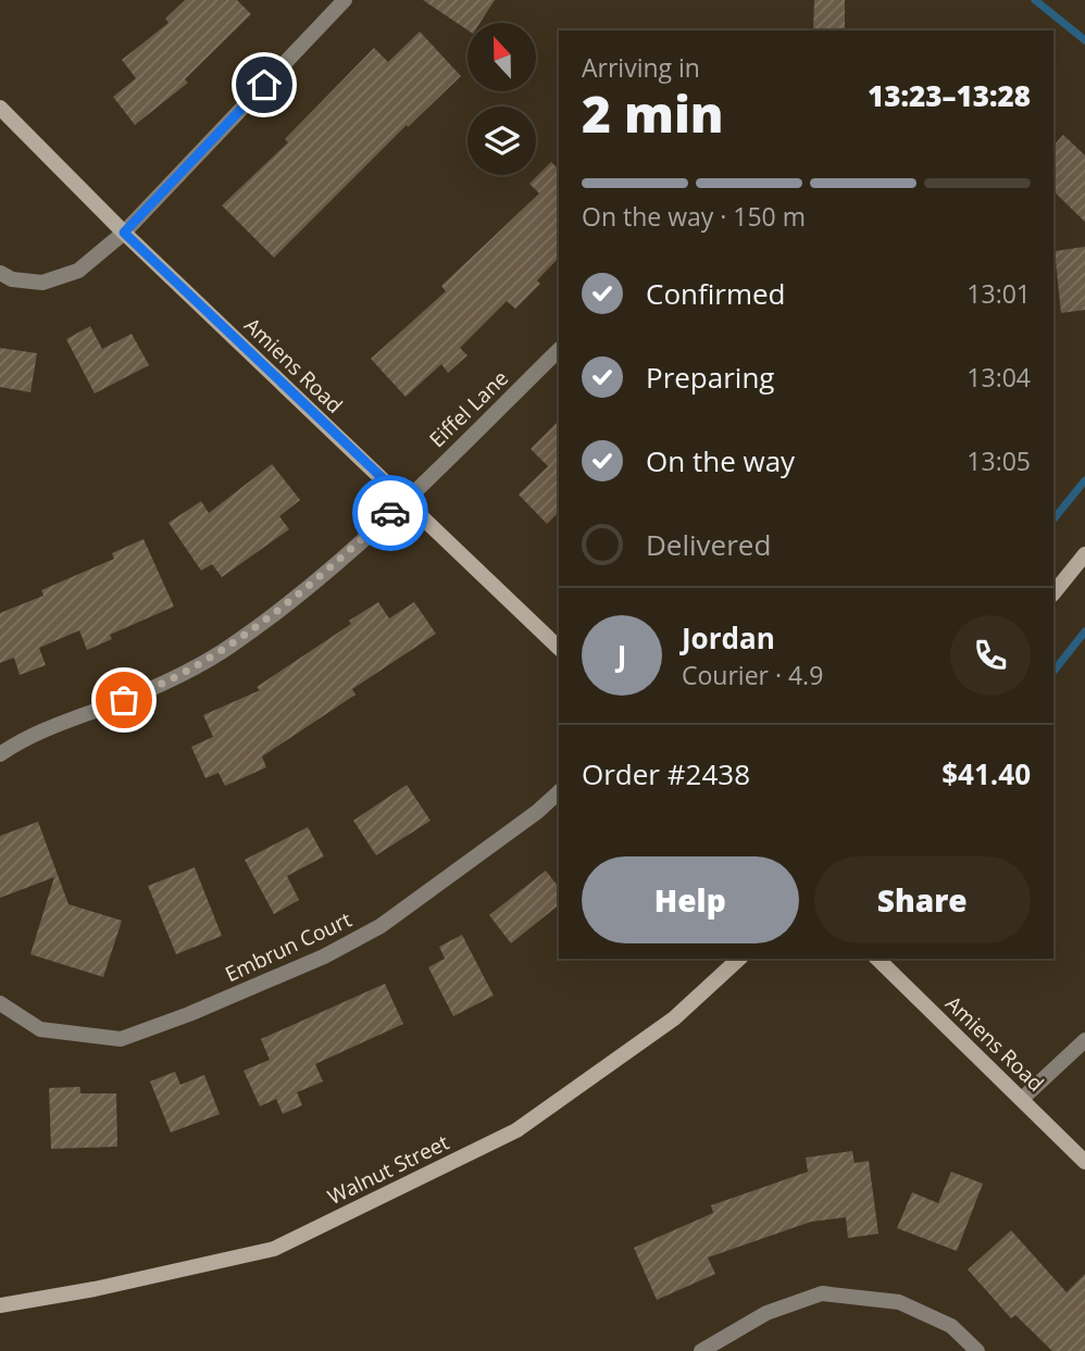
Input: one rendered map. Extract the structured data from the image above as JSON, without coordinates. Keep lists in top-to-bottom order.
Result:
{
  "streets": {
    "street": [
      "Amiens Road",
      "Eiffel Lane",
      "Embrun Court",
      "Walnut Street"
    ]
  },
  "crossings": [
    ["Amiens Road", "Eiffel Lane"]
  ],
  "north": "top",
  "page": {
    "heading": ["2 min", "Arriving in", "13:23–13:28"],
    "panel": [
      "Jordan",
      "Courier · 4.9",
      "Order #2438",
      "$41.40"
    ],
    "bar": "On the way · 150 m",
    "list": [
      ["Confirmed", "13:01"],
      ["Preparing", "13:04"],
      ["On the way", "13:05"],
      "Delivered"
    ],
    "round": "J",
    "buttons": ["Help", "Share"]
  }
}
